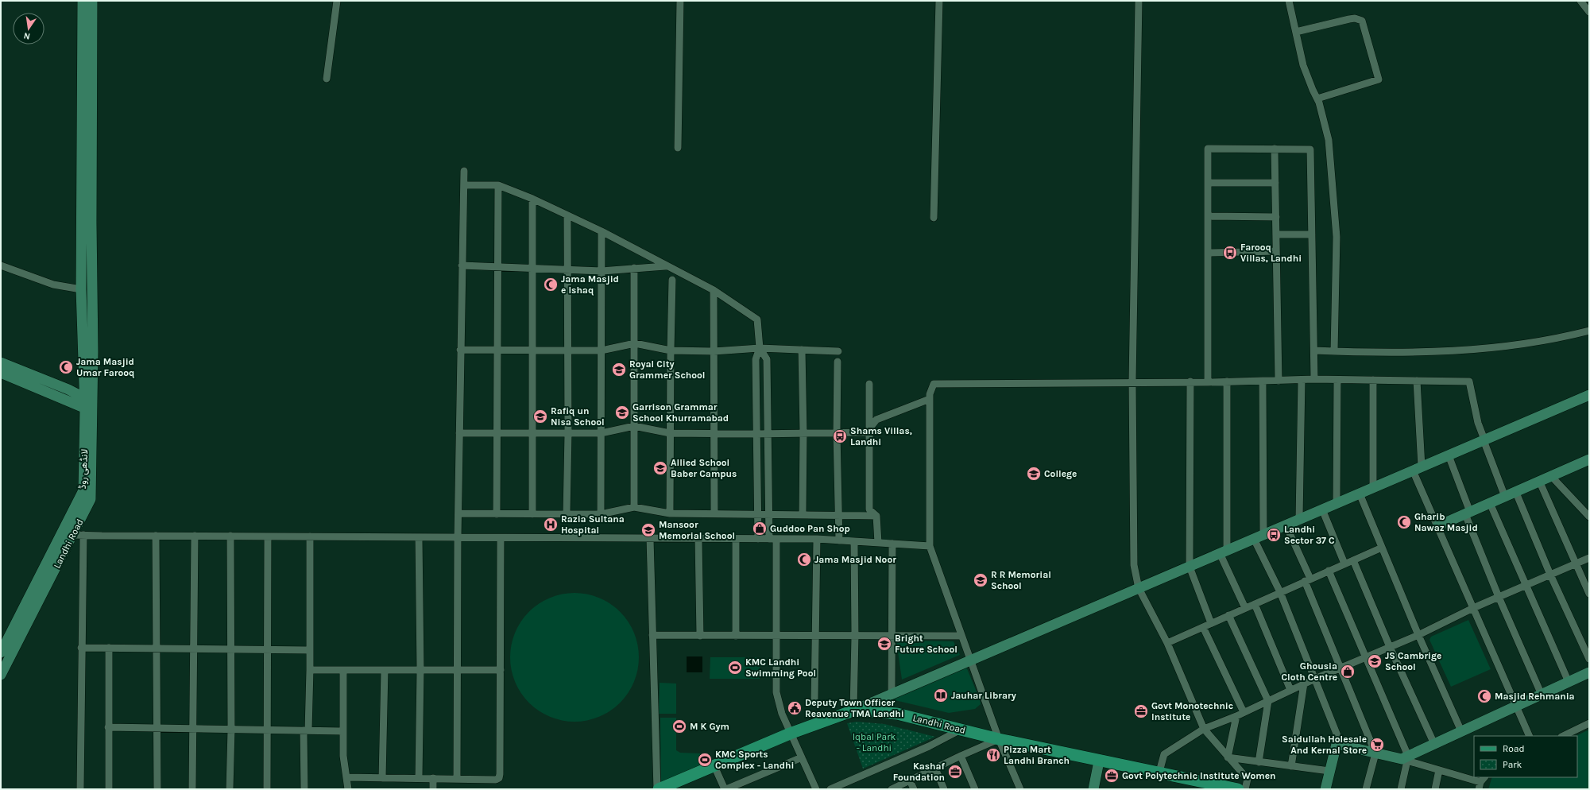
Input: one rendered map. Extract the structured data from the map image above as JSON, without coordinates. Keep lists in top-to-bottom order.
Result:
{
  "streets": {
    "main road": ["Landhi Road"]
  },
  "parks": ["Iqbal Park - Landhi"],
  "places": {
    "bus stop": ["Farooq Villas, Landhi", "Shams Villas, Landhi", "Landhi Sector 37 C"],
    "mosque": [
      "Jama Masjid e Ishaq",
      "Jama Masjid Umar Farooq",
      "Gharib Nawaz Masjid",
      "Jama Masjid Noor",
      "Masjid Rehmania"
    ],
    "school or university": [
      "Royal City Grammer School",
      "Garrison Grammar School Khurramabad",
      "Rafiq un Nisa School",
      "Allied School Baber Campus",
      "College",
      "Mansoor Memorial School",
      "R R Memorial School",
      "Bright Future School",
      "JS Cambrige School"
    ],
    "hospital": ["Razia Sultana Hospital"],
    "shop": ["Guddoo Pan Shop", "Ghousia Cloth Centre"],
    "sports": ["KMC Landhi Swimming Pool", "M K Gym", "KMC Sports Complex - Landhi"],
    "library": ["Jauhar Library"],
    "public building": ["Deputy Town Officer Reavenue TMA Landhi"],
    "office": ["Govt Monotechnic Institute", "Kashaf Foundation", "Govt Polytechnic Institute Women"],
    "supermarket": ["Saidullah Holesale And Kernal Store"],
    "restaurant": ["Pizza Mart Landhi Branch"]
  },
  "legend": ["Road", "Park"],
  "north": "bottom"
}
